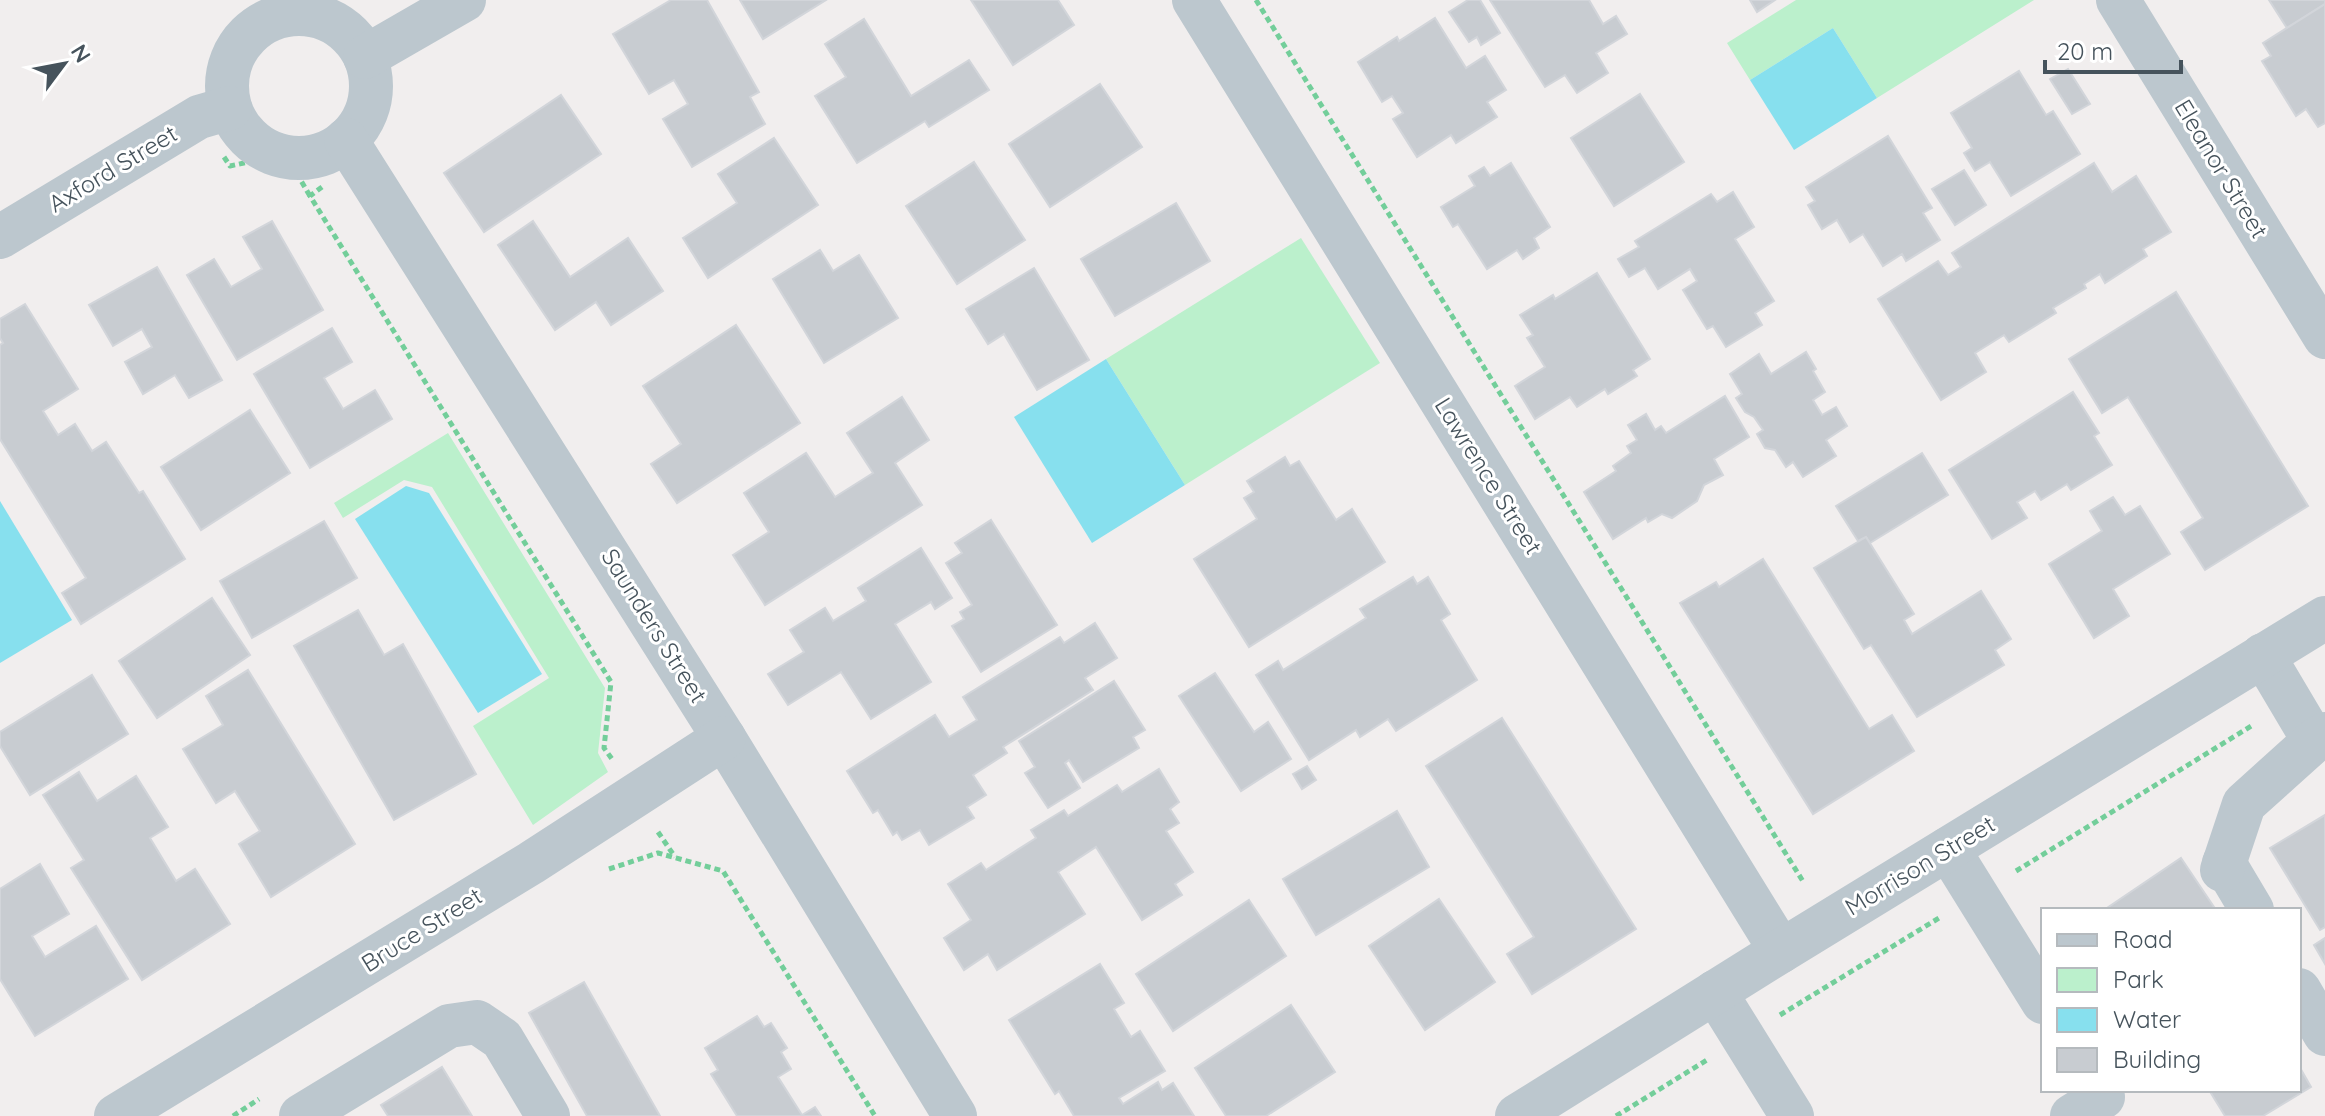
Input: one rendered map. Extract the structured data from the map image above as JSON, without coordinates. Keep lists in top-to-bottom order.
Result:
{
  "streets": {
    "street": [
      "Axford Street",
      "Eleanor Street",
      "Lawrence Street",
      "Saunders Street",
      "Morrison Street",
      "Bruce Street"
    ]
  },
  "crossings": [
    ["Axford Street", "Saunders Street"],
    ["Lawrence Street", "Morrison Street"],
    ["Saunders Street", "Bruce Street"]
  ],
  "legend": [
    "Road",
    "Park",
    "Water",
    "Building"
  ],
  "scale_bar": "20 m",
  "north": "top right"
}
